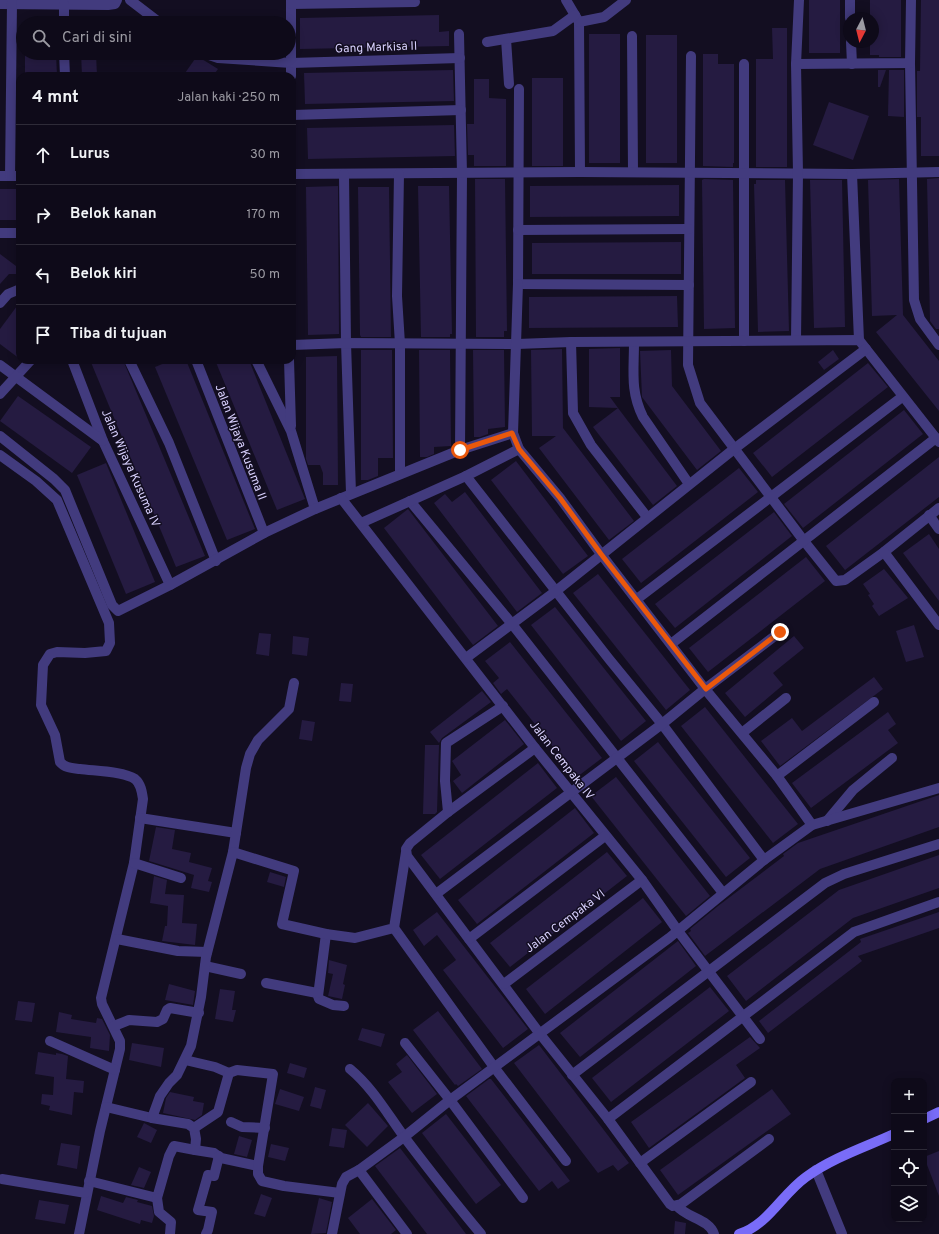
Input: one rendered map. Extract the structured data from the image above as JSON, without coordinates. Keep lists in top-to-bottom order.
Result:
{
  "streets": {
    "street": [
      "Gang Markisa II",
      "Jalan Wijaya Kusuma II",
      "Jalan Wijaya Kusuma IV",
      "Jalan Cempaka IV",
      "Jalan Cempaka VI"
    ]
  },
  "crossings": [
    ["Jalan Cempaka IV", "Jalan Cempaka VI"]
  ],
  "north": "bottom",
  "page": {
    "search": "Cari di sini",
    "heading": ["4 mnt", "Jalan kaki · 250 m"],
    "list": [
      ["Lurus", "30 m"],
      ["Belok kanan", "170 m"],
      ["Belok kiri", "50 m"],
      "Tiba di tujuan"
    ],
    "map_buttons": ["+", "−"]
  }
}
